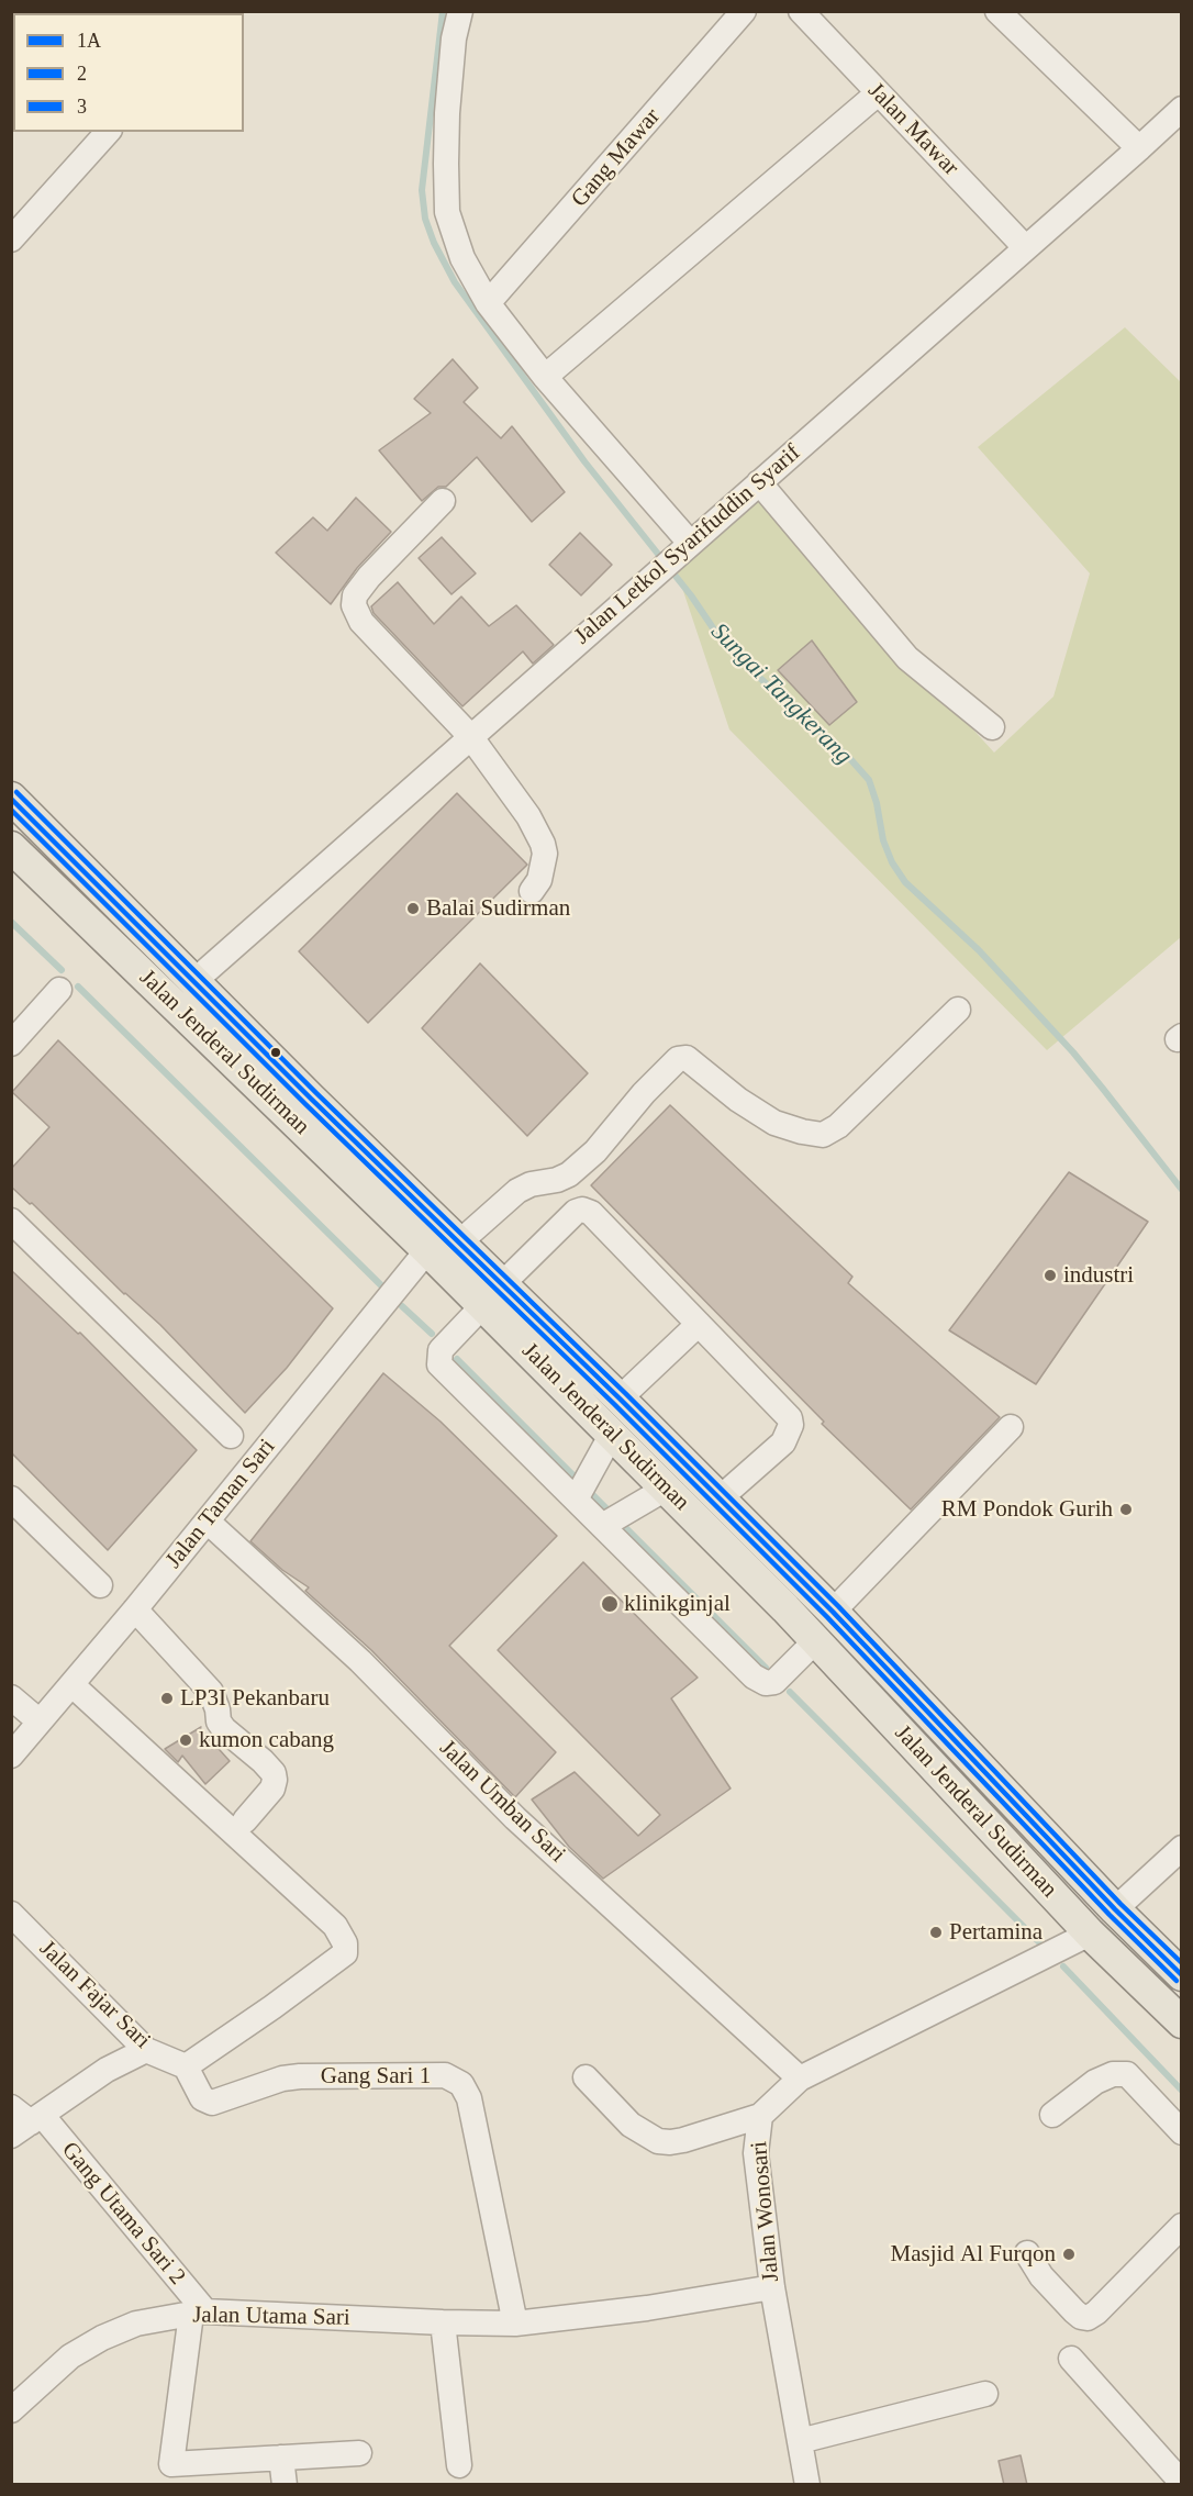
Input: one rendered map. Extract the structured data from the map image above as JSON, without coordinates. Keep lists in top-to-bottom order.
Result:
{
  "streets": {
    "main road": ["Jalan Jenderal Sudirman"],
    "street": [
      "Jalan Mawar",
      "Gang Mawar",
      "Jalan Letkol Syarifuddin Syarif",
      "Jalan Taman Sari",
      "Jalan Umban Sari",
      "Jalan Fajar Sari",
      "Gang Sari 1",
      "Jalan Wonosari",
      "Gang Utama Sari 2",
      "Jalan Utama Sari"
    ]
  },
  "crossings": [
    ["Jalan Mawar", "Jalan Letkol Syarifuddin Syarif"],
    ["Jalan Letkol Syarifuddin Syarif", "Jalan Jenderal Sudirman"],
    ["Jalan Jenderal Sudirman", "Jalan Taman Sari"],
    ["Jalan Jenderal Sudirman", "Jalan Wonosari"],
    ["Jalan Taman Sari", "Jalan Umban Sari"],
    ["Jalan Umban Sari", "Jalan Wonosari"],
    ["Jalan Fajar Sari", "Gang Sari 1"],
    ["Gang Sari 1", "Jalan Utama Sari"],
    ["Jalan Wonosari", "Jalan Utama Sari"],
    ["Gang Utama Sari 2", "Jalan Utama Sari"]
  ],
  "water": ["Sungai Tangkerang"],
  "places": [
    "Balai Sudirman",
    "industri",
    "RM Pondok Gurih",
    "klinikginjal",
    "LP3I Pekanbaru",
    "kumon cabang",
    "Pertamina",
    "Masjid Al Furqon"
  ],
  "lines": ["transit line 3", "transit line 1A", "transit line 2"],
  "legend": ["1A", "2", "3"]
}
